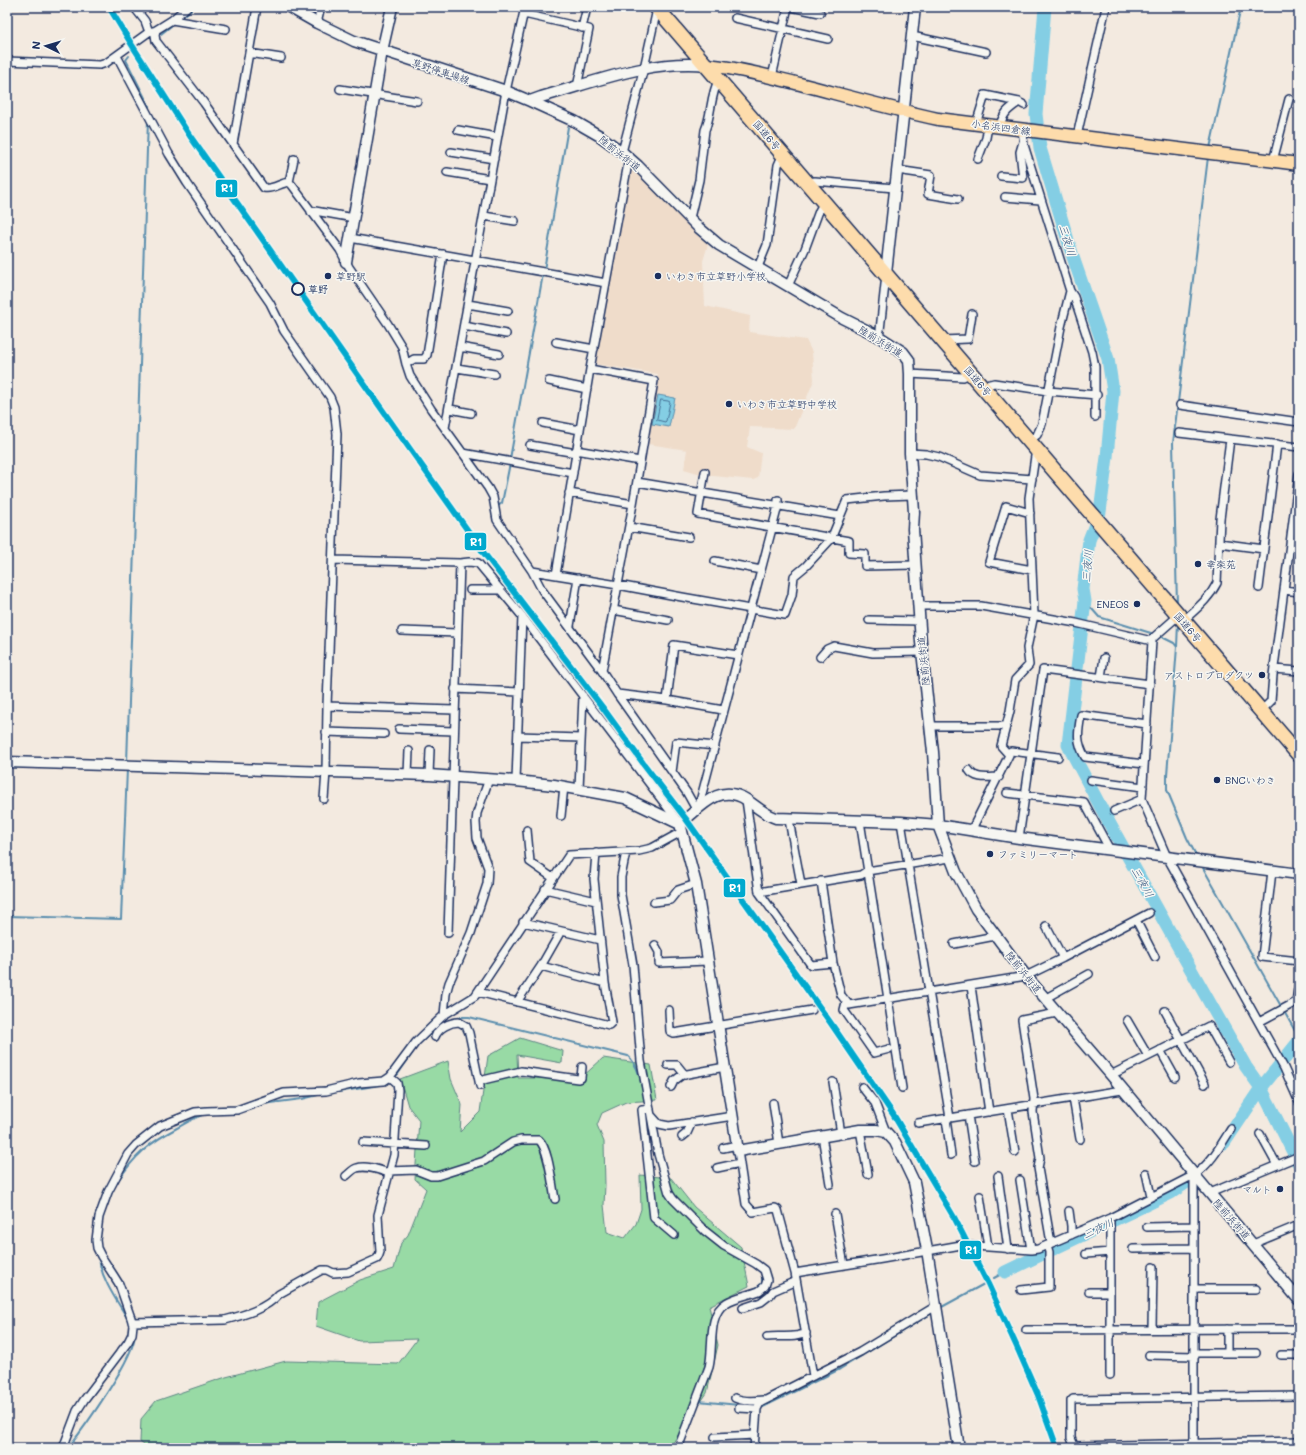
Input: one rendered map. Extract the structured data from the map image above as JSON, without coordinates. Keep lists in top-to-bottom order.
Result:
{
  "streets": {
    "highway": ["国道6号"],
    "main road": ["小名浜四倉線"],
    "street": ["草野停車場線", "陸前浜街道"]
  },
  "crossings": [
    ["草野停車場線", "陸前浜街道"],
    ["小名浜四倉線", "国道6号"]
  ],
  "water": ["三夜川"],
  "places": [
    "草野駅",
    "いわき市立草野小学校",
    "草野",
    "いわき市立草野中学校",
    "幸楽苑",
    "ENEOS",
    "アストロプロダクツ",
    "BNCいわき",
    "ファミリーマート",
    "マルト"
  ],
  "lines": ["transit line R1"],
  "north": "left"
}
